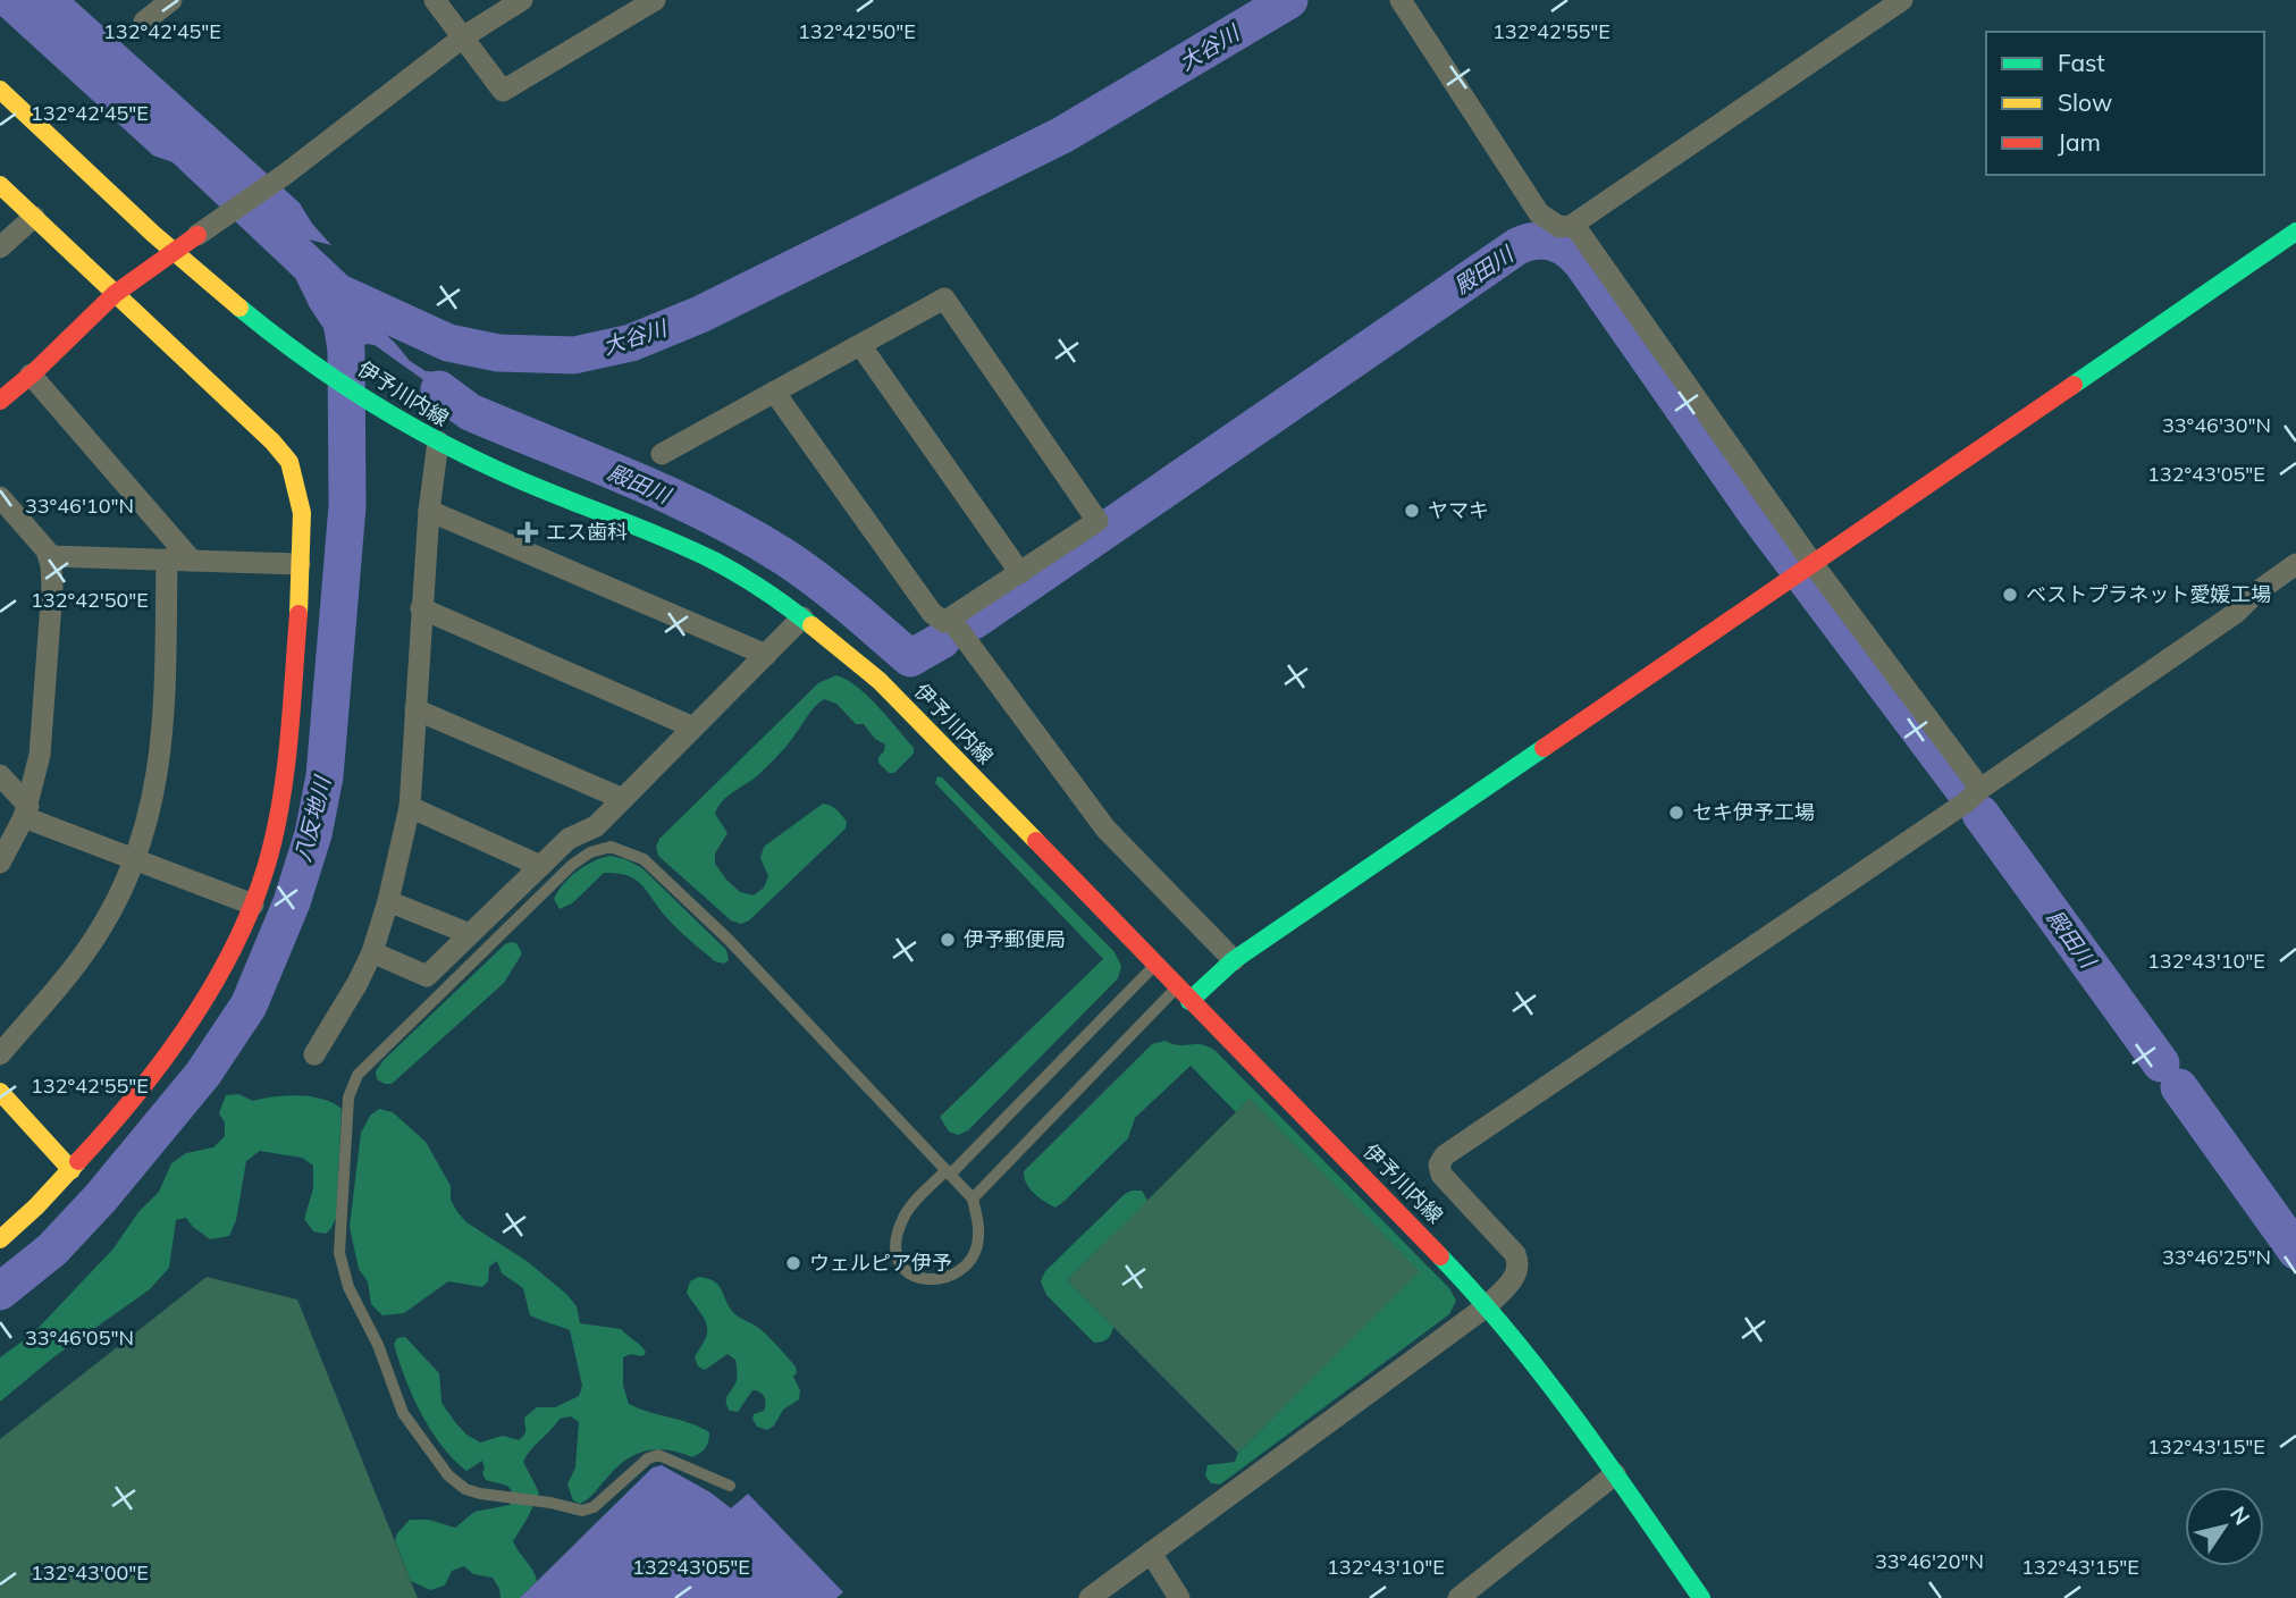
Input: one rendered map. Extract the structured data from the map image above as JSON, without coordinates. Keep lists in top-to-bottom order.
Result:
{
  "streets": {
    "street": ["伊予川内線"]
  },
  "water": ["大谷川", "殿田川", "八反地川"],
  "places": {
    "other": [
      "ヤマキ",
      "ベストプラネット愛媛工場",
      "セキ伊予工場",
      "伊予郵便局",
      "ウェルピア伊予"
    ],
    "health": ["エス歯科"]
  },
  "legend": ["Fast", "Slow", "Jam"],
  "north": "top right",
  "coordinates": [
    "132°42'50\"E",
    "132°42'55\"E",
    "132°42'45\"E",
    "33°46'30\"N",
    "132°43'05\"E",
    "33°46'10\"N",
    "132°43'10\"E",
    "33°46'25\"N",
    "33°46'05\"N",
    "132°43'15\"E",
    "33°46'20\"N",
    "132°43'00\"E"
  ]
}
